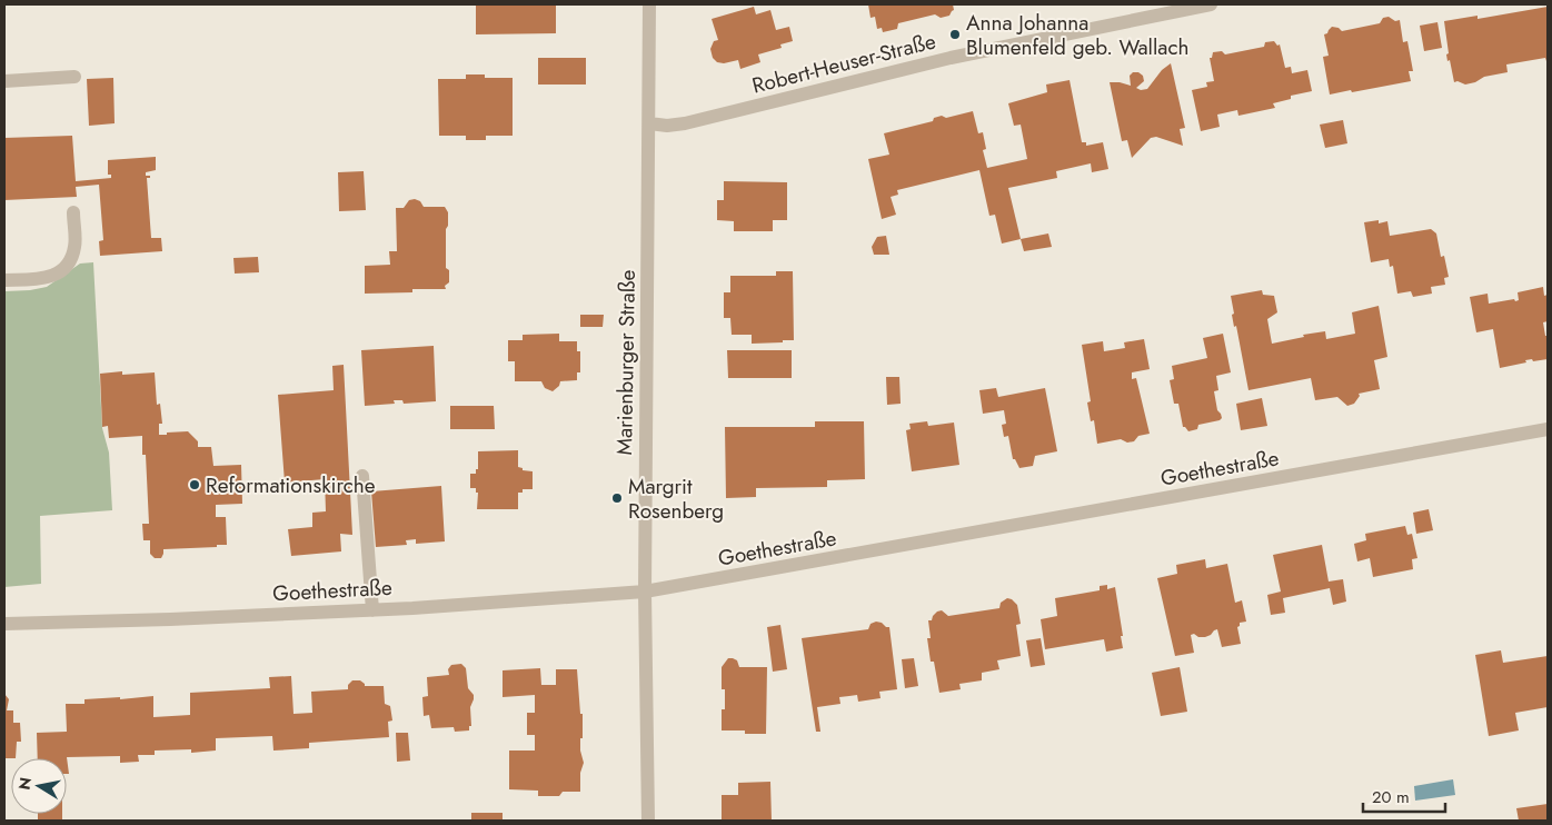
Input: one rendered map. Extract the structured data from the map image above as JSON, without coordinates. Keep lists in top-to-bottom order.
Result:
{
  "streets": {
    "street": ["Robert-Heuser-Straße", "Marienburger Straße", "Goethestraße"]
  },
  "crossings": [
    ["Robert-Heuser-Straße", "Marienburger Straße"],
    ["Marienburger Straße", "Goethestraße"]
  ],
  "places": ["Anna Johanna Blumenfeld geb. Wallach", "Reformationskirche", "Margrit Rosenberg"],
  "scale_bar": "20 m",
  "north": "left"
}
